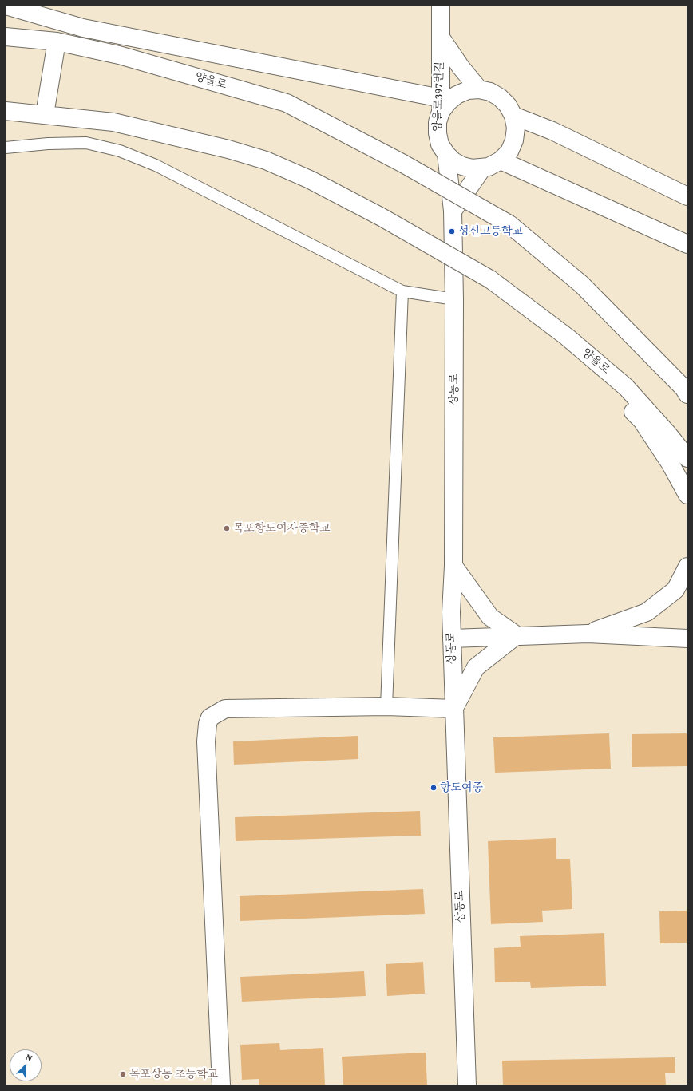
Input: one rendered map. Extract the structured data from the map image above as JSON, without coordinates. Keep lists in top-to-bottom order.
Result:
{
  "streets": {
    "street": ["양을로", "양을로397번길", "상동로"]
  },
  "crossings": [
    ["양을로397번길", "상동로"]
  ],
  "places": [
    "성신고등학교",
    "목포항도여자중학교",
    "항도여중",
    "목포상동 초등학교"
  ],
  "north": "top right"
}
